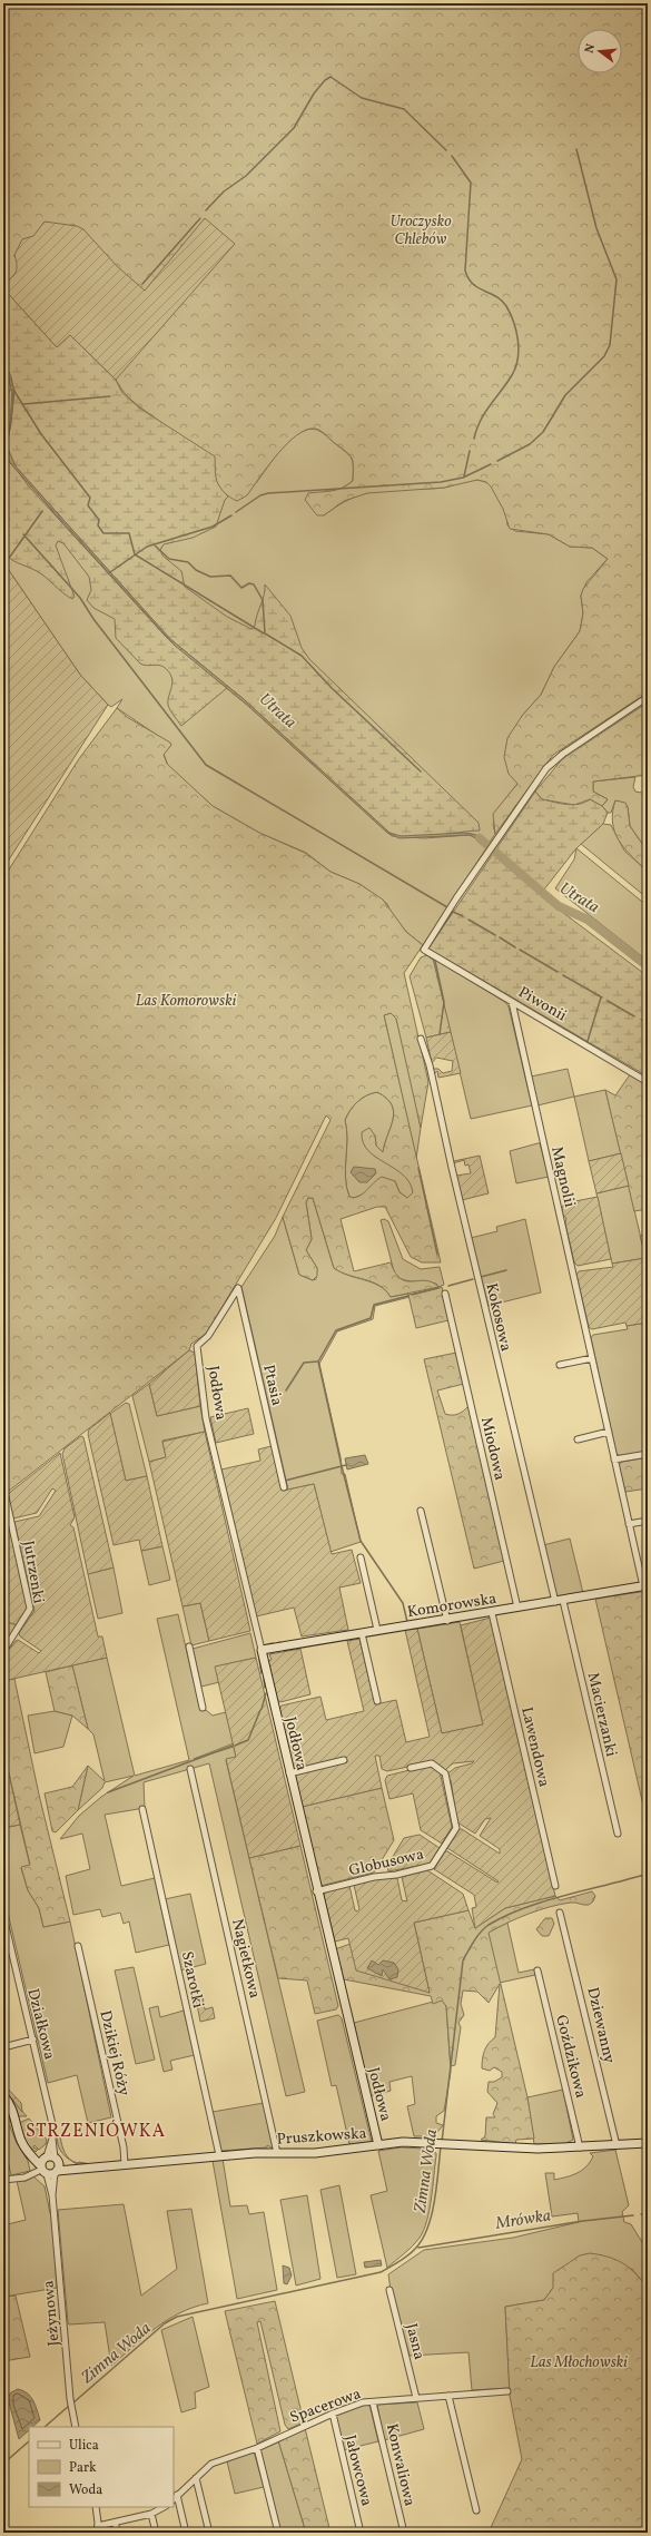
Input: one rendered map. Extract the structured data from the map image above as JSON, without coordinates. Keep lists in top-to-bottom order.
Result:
{
  "streets": {
    "street": [
      "Piwonii",
      "Magnolii",
      "Kokosowa",
      "Ptasia",
      "Jodłowa",
      "Miodowa",
      "Jutrzenki",
      "Komorowska",
      "Macierzanki",
      "Lawendowa",
      "Globusowa",
      "Nagietkowa",
      "Szarotki",
      "Działkowa",
      "Dziewanny",
      "Dzikiej Róży",
      "Goździkowa",
      "Pruszkowska",
      "Jeżynowa",
      "Jasna",
      "Spacerowa",
      "Konwaliowa",
      "Jałowcowa"
    ]
  },
  "crossings": [
    ["Piwonii", "Magnolii"],
    ["Magnolii", "Komorowska"],
    ["Kokosowa", "Komorowska"],
    ["Kokosowa", "Macierzanki"],
    ["Ptasia", "Jodłowa"],
    ["Jodłowa", "Komorowska"],
    ["Jodłowa", "Globusowa"],
    ["Jodłowa", "Pruszkowska"],
    ["Miodowa", "Komorowska"],
    ["Komorowska", "Macierzanki"],
    ["Komorowska", "Lawendowa"],
    ["Nagietkowa", "Pruszkowska"],
    ["Szarotki", "Pruszkowska"],
    ["Działkowa", "Pruszkowska"],
    ["Działkowa", "Jeżynowa"],
    ["Dziewanny", "Pruszkowska"],
    ["Dzikiej Róży", "Pruszkowska"],
    ["Goździkowa", "Pruszkowska"],
    ["Pruszkowska", "Jeżynowa"],
    ["Jasna", "Spacerowa"],
    ["Spacerowa", "Konwaliowa"],
    ["Spacerowa", "Jałowcowa"]
  ],
  "districts": ["STRZENIÓWKA"],
  "water": ["Utrata", "Zimna Woda", "Mrówka"],
  "parks": ["Uroczysko Chlebów", "Las Komorowski", "Las Młochowski"],
  "legend": ["Ulica", "Park", "Woda"],
  "north": "left"
}
